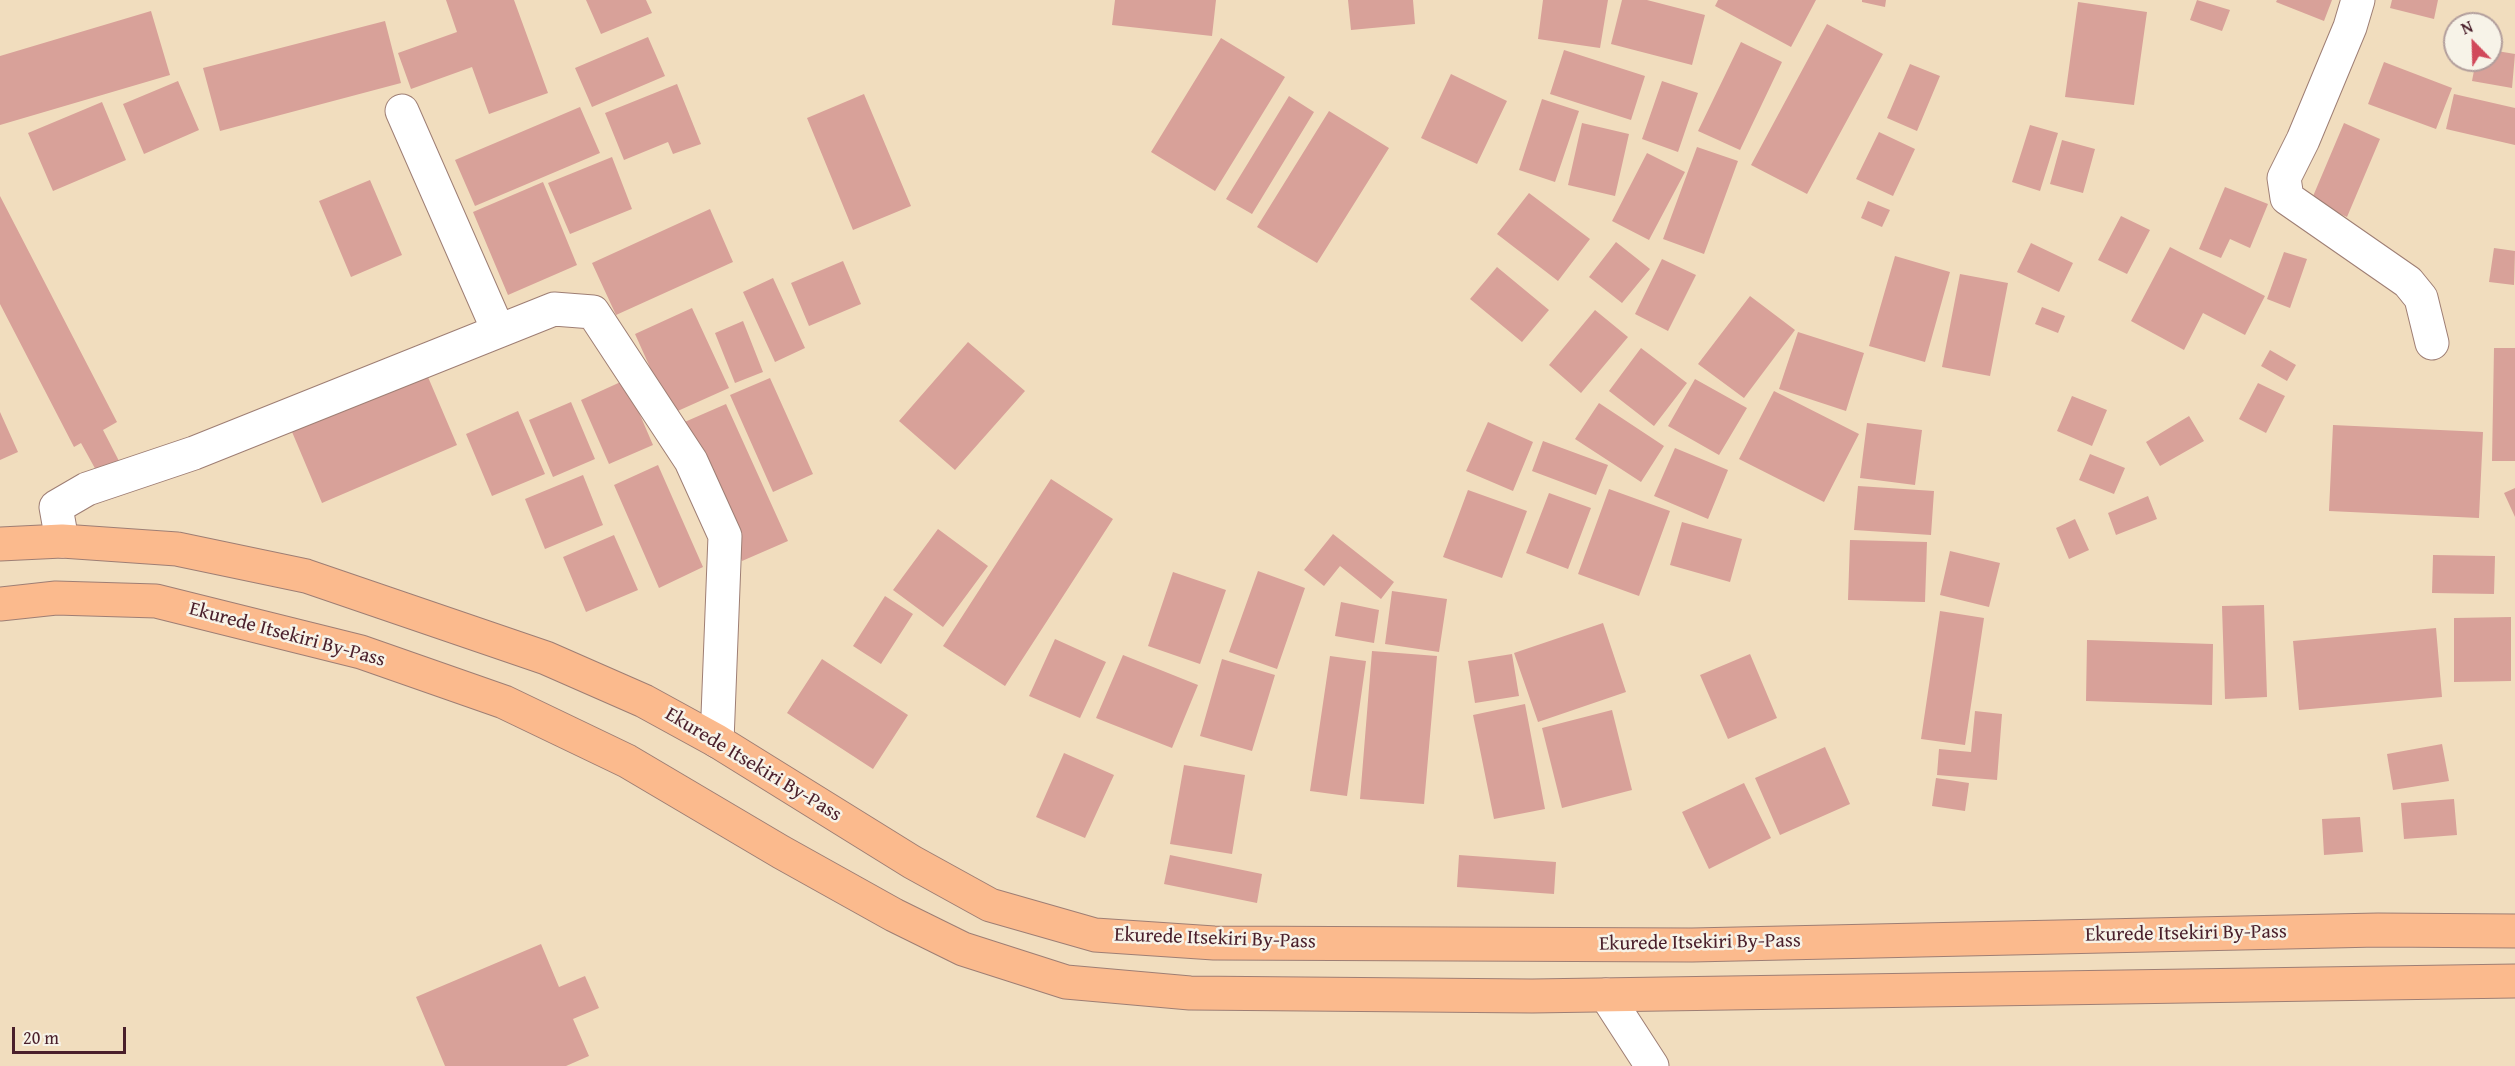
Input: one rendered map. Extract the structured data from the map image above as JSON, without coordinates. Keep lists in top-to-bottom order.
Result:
{
  "streets": {
    "main road": ["Ekurede Itsekiri By-Pass"]
  },
  "scale_bar": "20 m",
  "north": "top left"
}
